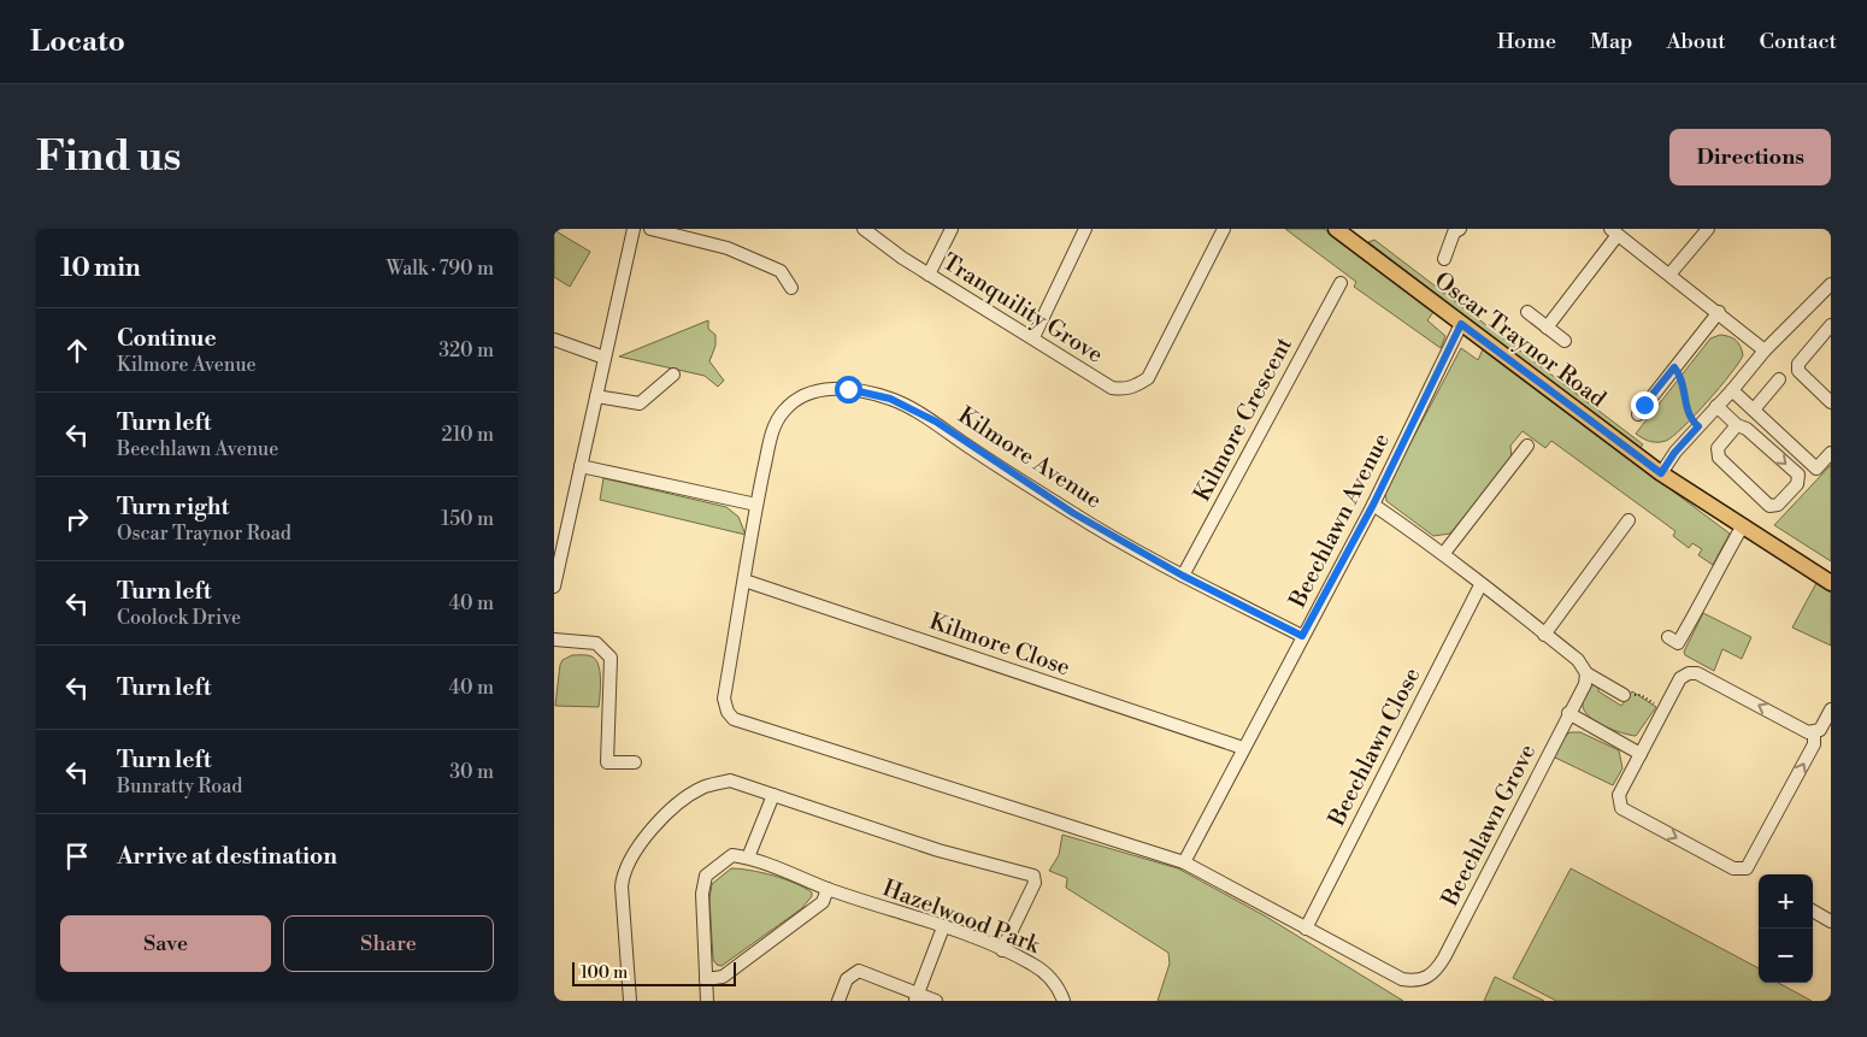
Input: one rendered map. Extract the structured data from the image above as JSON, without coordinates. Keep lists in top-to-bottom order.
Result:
{
  "streets": {
    "main road": ["Oscar Traynor Road"],
    "street": [
      "Tranquility Grove",
      "Kilmore Crescent",
      "Kilmore Avenue",
      "Beechlawn Avenue",
      "Kilmore Close",
      "Beechlawn Close",
      "Beechlawn Grove",
      "Hazelwood Park"
    ]
  },
  "crossings": [
    ["Oscar Traynor Road", "Beechlawn Avenue"],
    ["Kilmore Crescent", "Kilmore Avenue"],
    ["Kilmore Avenue", "Beechlawn Avenue"],
    ["Kilmore Avenue", "Kilmore Close"],
    ["Kilmore Avenue", "Beechlawn Close"],
    ["Kilmore Avenue", "Beechlawn Grove"],
    ["Beechlawn Avenue", "Kilmore Close"]
  ],
  "scale_bar": "100 m",
  "page": {
    "header": "Locato",
    "nav": [
      "Home",
      "Map",
      "About",
      "Contact"
    ],
    "buttons": [
      "Directions",
      ["Save", "Share"]
    ],
    "title": "Find us",
    "heading": ["10 min", "Walk · 790 m"],
    "list": [
      ["Continue", "Kilmore Avenue", "320 m"],
      ["Turn left", "Beechlawn Avenue", "210 m"],
      ["Turn right", "Oscar Traynor Road", "150 m"],
      ["Turn left", "Coolock Drive", "40 m"],
      ["Turn left", "40 m"],
      ["Turn left", "Bunratty Road", "30 m"],
      "Arrive at destination"
    ],
    "map_buttons": ["+", "−"],
    "scale": "100 m"
  }
}
